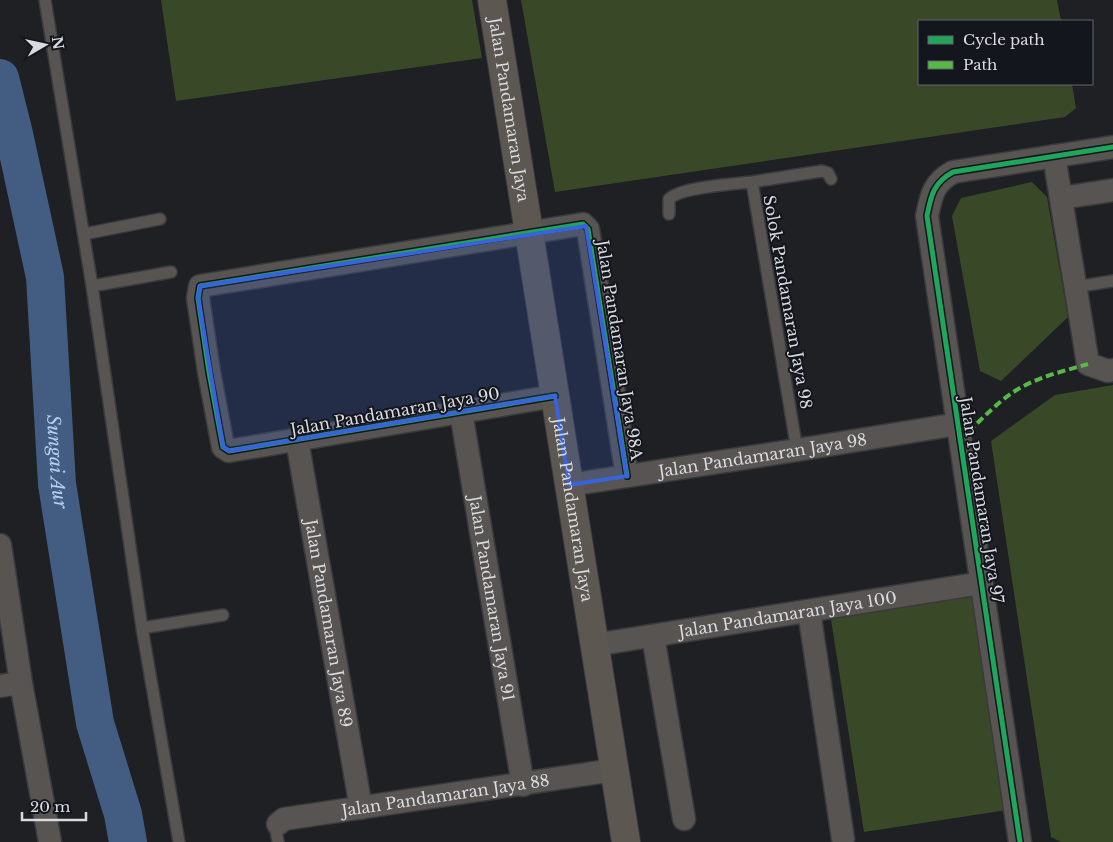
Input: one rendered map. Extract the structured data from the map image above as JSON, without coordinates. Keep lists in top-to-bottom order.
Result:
{
  "streets": {
    "main road": ["Jalan Pandamaran Jaya"],
    "street": [
      "Jalan Pandamaran Jaya 98A",
      "Jalan Pandamaran Jaya 90",
      "Jalan Pandamaran Jaya 98",
      "Jalan Pandamaran Jaya 97",
      "Jalan Pandamaran Jaya 91",
      "Jalan Pandamaran Jaya 100",
      "Jalan Pandamaran Jaya 89",
      "Jalan Pandamaran Jaya 88"
    ],
    "lane": ["Solok Pandamaran Jaya 98"]
  },
  "crossings": [
    ["Jalan Pandamaran Jaya", "Jalan Pandamaran Jaya 98A"],
    ["Jalan Pandamaran Jaya", "Jalan Pandamaran Jaya 90"],
    ["Jalan Pandamaran Jaya", "Jalan Pandamaran Jaya 98"],
    ["Jalan Pandamaran Jaya", "Jalan Pandamaran Jaya 100"],
    ["Jalan Pandamaran Jaya", "Jalan Pandamaran Jaya 88"],
    ["Solok Pandamaran Jaya 98", "Jalan Pandamaran Jaya 98"],
    ["Jalan Pandamaran Jaya 98A", "Jalan Pandamaran Jaya 90"],
    ["Jalan Pandamaran Jaya 98A", "Jalan Pandamaran Jaya 98"],
    ["Jalan Pandamaran Jaya 90", "Jalan Pandamaran Jaya 91"],
    ["Jalan Pandamaran Jaya 90", "Jalan Pandamaran Jaya 89"],
    ["Jalan Pandamaran Jaya 98", "Jalan Pandamaran Jaya 97"],
    ["Jalan Pandamaran Jaya 97", "Jalan Pandamaran Jaya 100"],
    ["Jalan Pandamaran Jaya 91", "Jalan Pandamaran Jaya 88"],
    ["Jalan Pandamaran Jaya 89", "Jalan Pandamaran Jaya 88"]
  ],
  "water": ["Sungai Aur"],
  "legend": ["Cycle path", "Path"],
  "scale_bar": "20 m",
  "north": "right"
}
